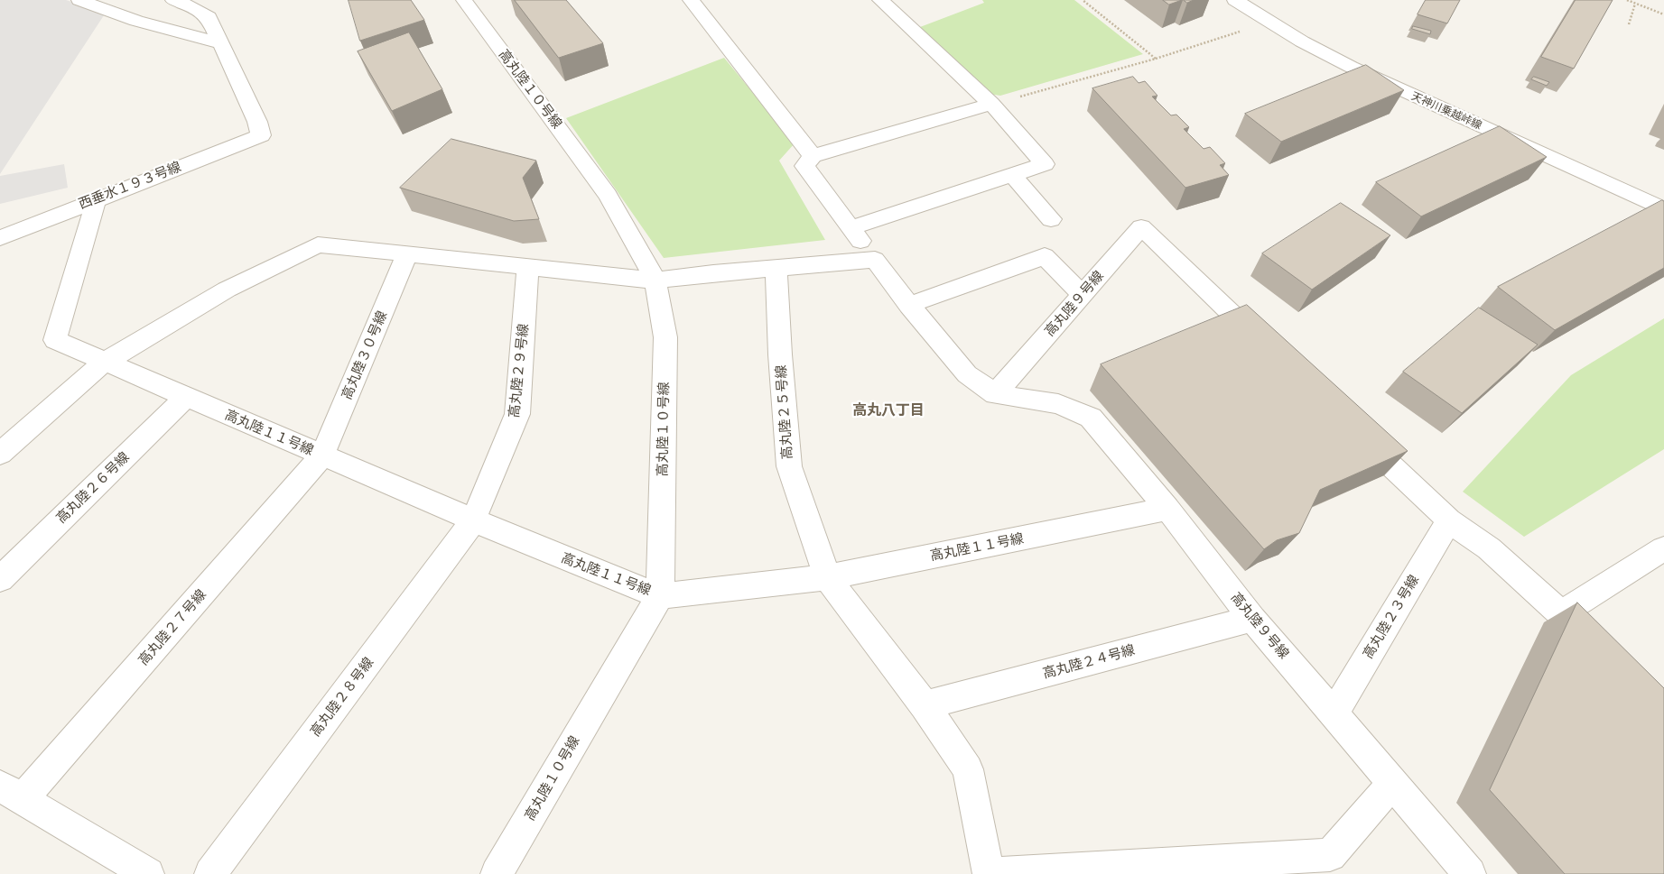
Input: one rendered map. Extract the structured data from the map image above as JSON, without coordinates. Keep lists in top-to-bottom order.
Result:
{
  "streets": {
    "street": [
      "高丸陸１０号線",
      "天神川乗越峠線",
      "西垂水１９３号線",
      "高丸陸９号線",
      "高丸陸３０号線",
      "高丸陸２９号線",
      "高丸陸２５号線",
      "高丸陸１１号線",
      "高丸陸２６号線",
      "高丸陸２３号線",
      "高丸陸２７号線",
      "高丸陸２４号線",
      "高丸陸２８号線"
    ]
  },
  "crossings": [
    ["高丸陸１０号線", "高丸陸１１号線"],
    ["西垂水１９３号線", "高丸陸１１号線"],
    ["高丸陸９号線", "高丸陸１１号線"],
    ["高丸陸９号線", "高丸陸２３号線"],
    ["高丸陸９号線", "高丸陸２４号線"],
    ["高丸陸３０号線", "高丸陸１１号線"],
    ["高丸陸３０号線", "高丸陸２７号線"],
    ["高丸陸２９号線", "高丸陸１１号線"],
    ["高丸陸２９号線", "高丸陸２８号線"],
    ["高丸陸２５号線", "高丸陸１１号線"],
    ["高丸陸２５号線", "高丸陸２４号線"],
    ["高丸陸１１号線", "高丸陸２６号線"],
    ["高丸陸１１号線", "高丸陸２７号線"],
    ["高丸陸１１号線", "高丸陸２８号線"]
  ],
  "districts": ["高丸八丁目"]
}
